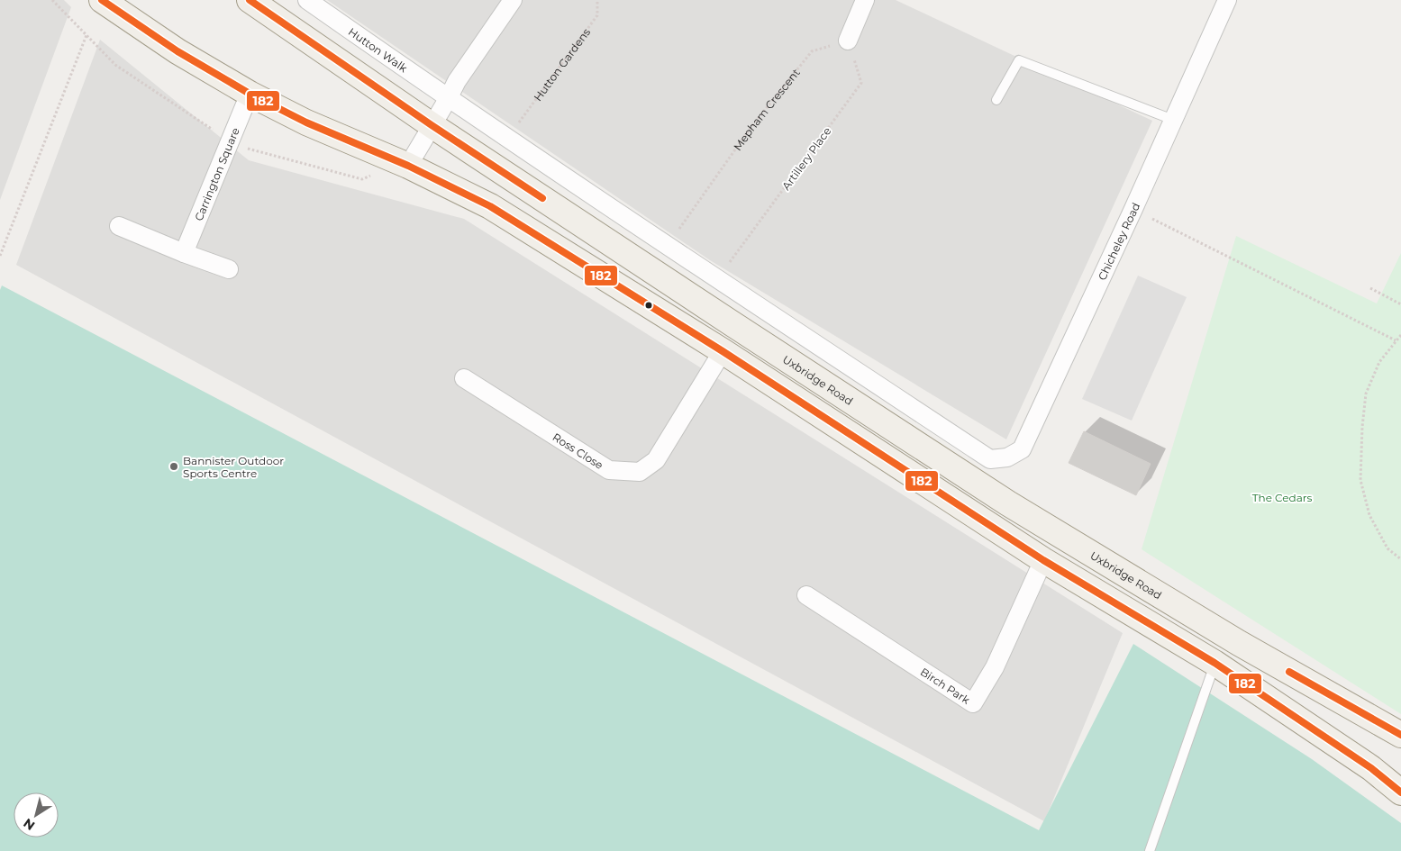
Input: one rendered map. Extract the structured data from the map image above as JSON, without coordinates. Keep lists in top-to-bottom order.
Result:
{
  "streets": {
    "main road": ["Uxbridge Road"],
    "street": [
      "Hutton Walk",
      "Carrington Square",
      "Chicheley Road",
      "Ross Close",
      "Birch Park"
    ],
    "path": ["Hutton Gardens", "Mepham Crescent", "Artillery Place"]
  },
  "crossings": [
    ["Hutton Walk", "Chicheley Road"],
    ["Mepham Crescent", "Artillery Place"]
  ],
  "parks": ["The Cedars"],
  "places": ["Bannister Outdoor Sports Centre"],
  "lines": ["transit line 182"],
  "north": "bottom left"
}
